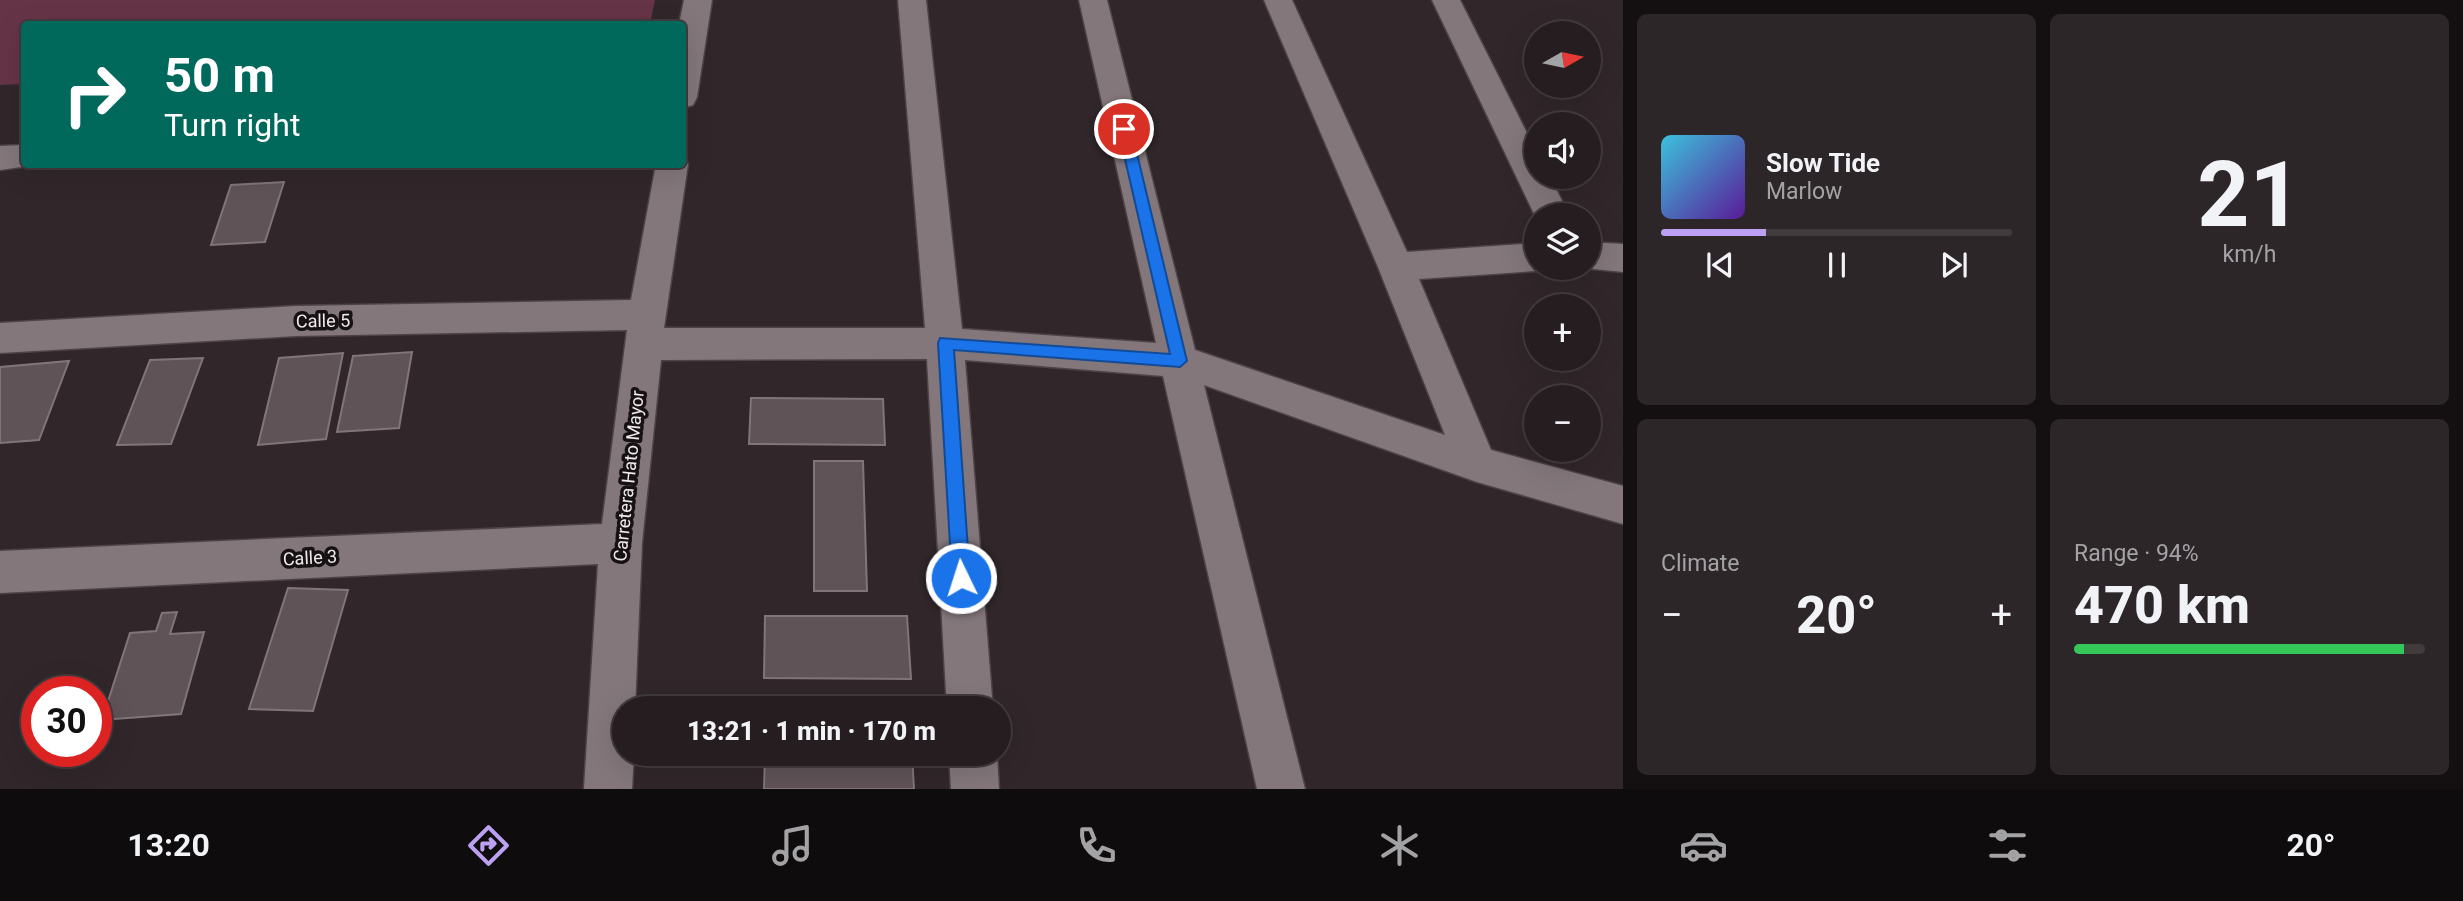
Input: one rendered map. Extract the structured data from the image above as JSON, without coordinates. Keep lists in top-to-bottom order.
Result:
{
  "streets": {
    "street": ["Calle 5", "Carretera Hato Mayor", "Calle 3"]
  },
  "crossings": [
    ["Calle 5", "Carretera Hato Mayor"],
    ["Carretera Hato Mayor", "Calle 3"]
  ],
  "north": "right",
  "page": {
    "tile": [
      ["21", "km/h"],
      "Climate",
      ["Range · 94%", "470 km"]
    ],
    "map_buttons": ["+", "−"],
    "turn": ["50 m", "Turn right"],
    "song": ["Slow Tide", "Marlow"],
    "heat": ["−", "20°", "+"],
    "limit": "30",
    "trip": "13:21 · 1 min · 170 m",
    "tabs": ["13:20", "20°"]
  }
}
